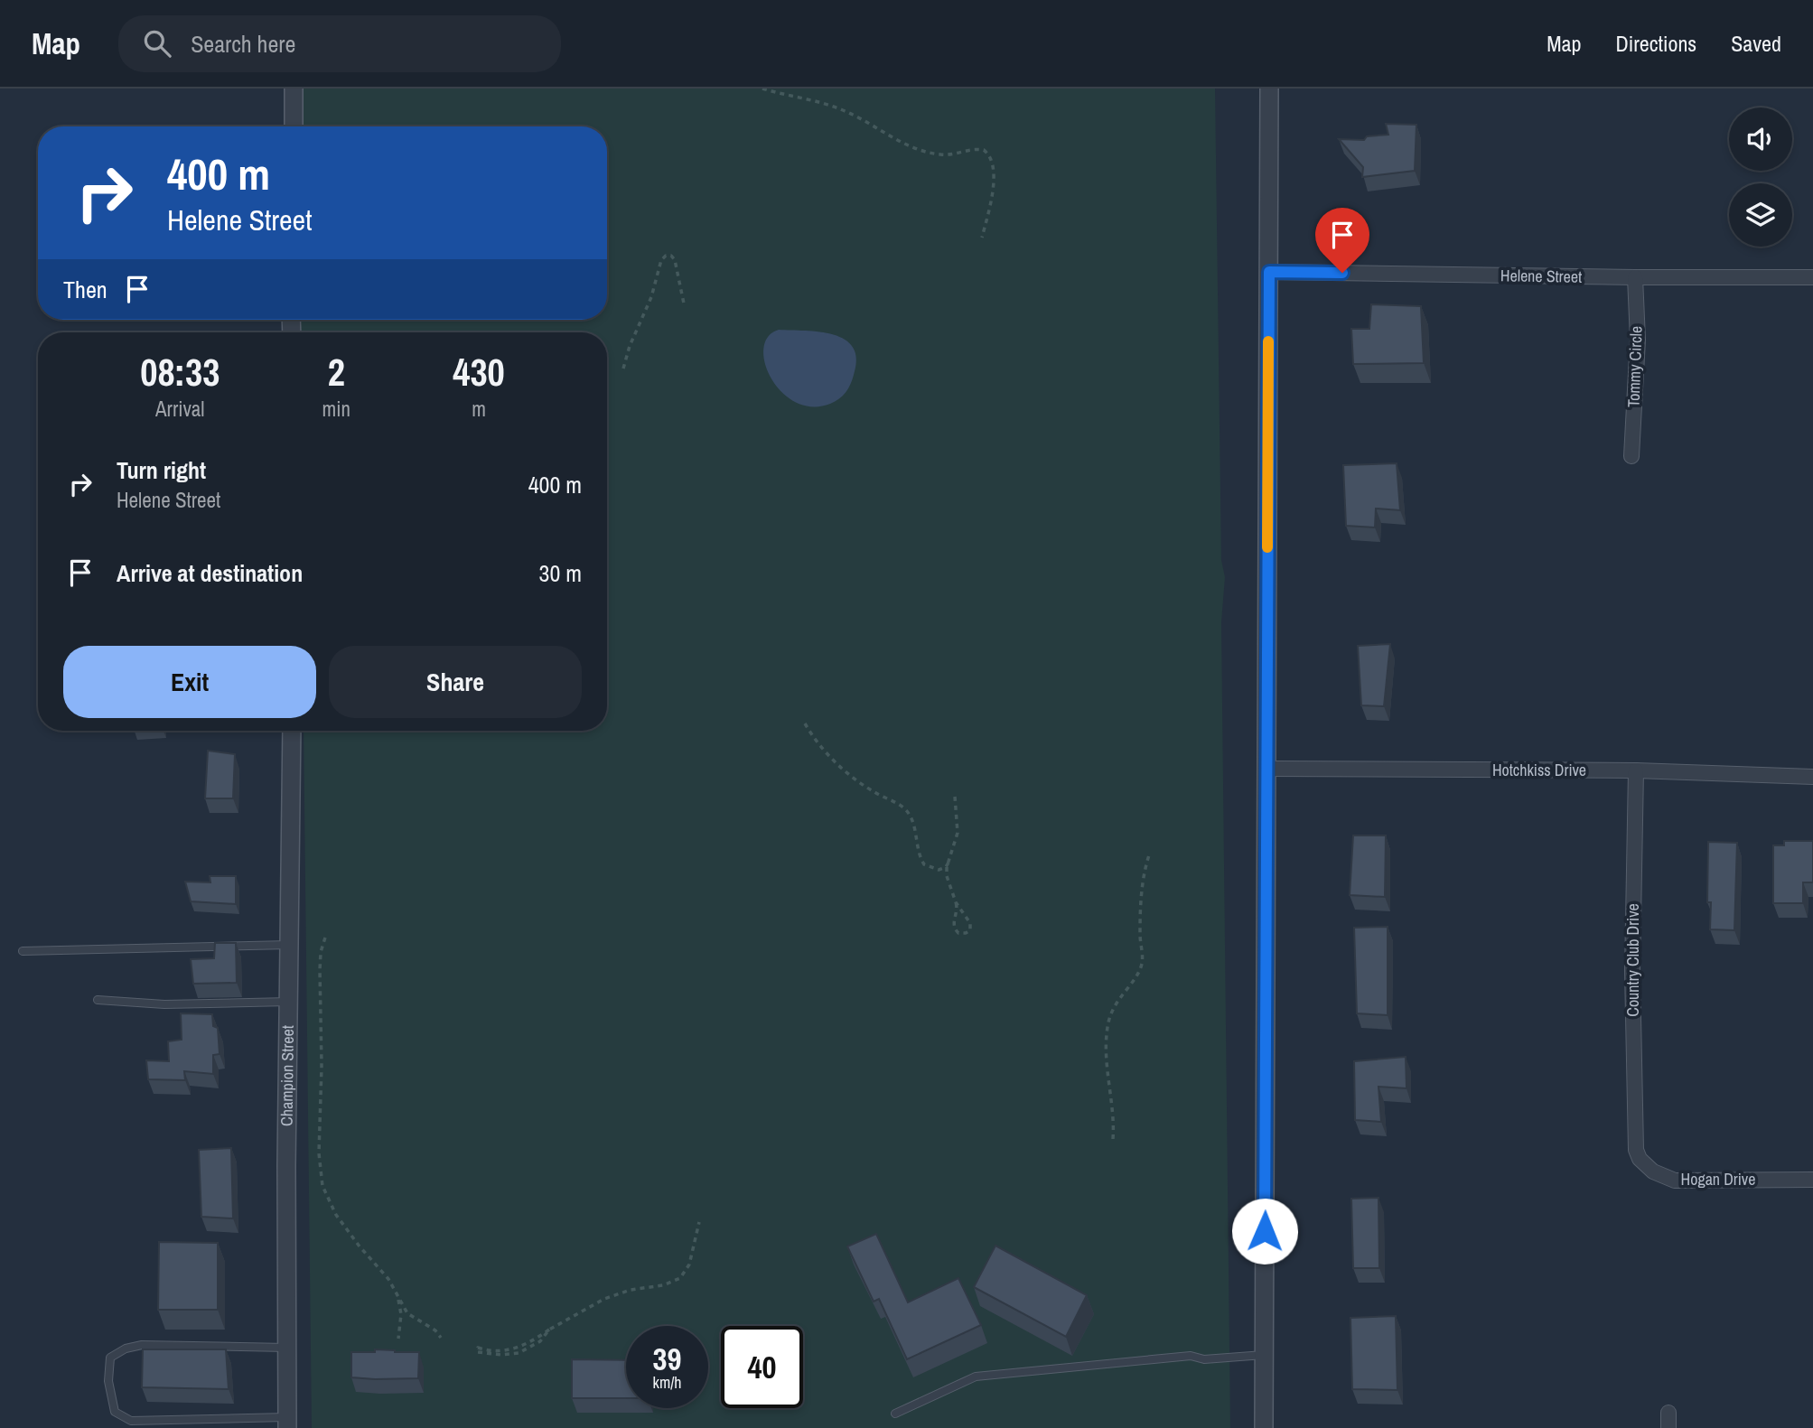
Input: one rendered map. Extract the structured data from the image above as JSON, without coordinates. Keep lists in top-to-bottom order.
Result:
{
  "streets": {
    "street": [
      "Helene Street",
      "Tommy Circle",
      "Hotchkiss Drive",
      "Country Club Drive",
      "Champion Street",
      "Hogan Drive"
    ]
  },
  "crossings": [
    ["Helene Street", "Tommy Circle"],
    ["Hotchkiss Drive", "Country Club Drive"],
    ["Country Club Drive", "Hogan Drive"]
  ],
  "page": {
    "header": "Map",
    "search": "Search here",
    "nav": ["Map", "Directions", "Saved"],
    "turn": ["400 m", "Helene Street"],
    "then": "Then",
    "eta": [
      "08:33",
      "Arrival",
      "2",
      "min",
      "430",
      "m"
    ],
    "list": [
      {
        "name": "Turn right",
        "note": "Helene Street",
        "value": "400 m"
      },
      {
        "name": "Arrive at destination",
        "value": "30 m"
      }
    ],
    "buttons": ["Exit", "Share"],
    "speed": "39 km/h",
    "limit": "40"
  }
}
